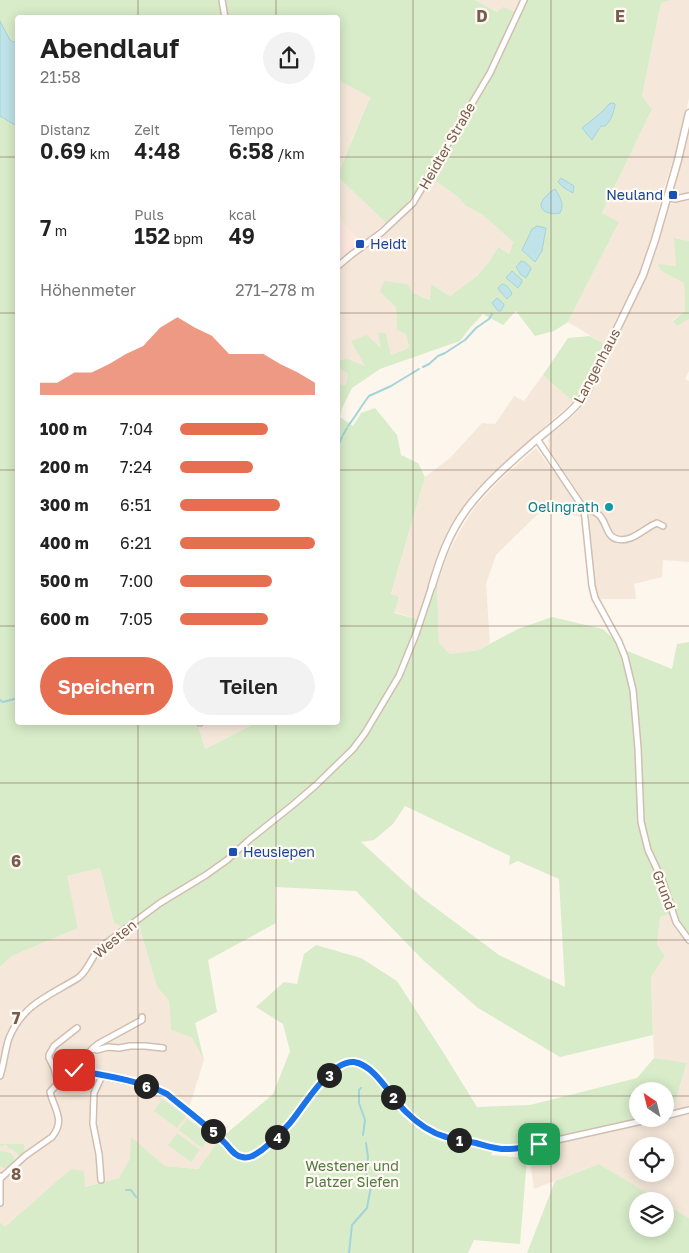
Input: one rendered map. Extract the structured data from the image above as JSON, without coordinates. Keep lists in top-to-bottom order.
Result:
{
  "streets": {
    "street": [
      "Heidter Straße",
      "Langenhaus",
      "Grund",
      "Westen"
    ]
  },
  "crossings": [
    ["Langenhaus", "Westen"]
  ],
  "parks": ["Westener und Platzer Siefen"],
  "places": {
    "transit": ["Neuland", "Heidt", "Heusiepen"],
    "other": ["Oelingrath"]
  },
  "north": "top left",
  "page": {
    "heading": ["Abendlauf", "21:58"],
    "stats": [
      ["Distanz", "0.69 km"],
      ["Zeit", "4:48"],
      ["Tempo", "6:58 /km"],
      ["7 m"],
      ["Puls", "152 bpm"],
      ["kcal", "49"]
    ],
    "chart": ["Höhenmeter", "271–278 m"],
    "list": [
      {
        "name": "100 m",
        "note": "7:04"
      },
      {
        "name": "200 m",
        "note": "7:24"
      },
      {
        "name": "300 m",
        "note": "6:51"
      },
      {
        "name": "400 m",
        "note": "6:21"
      },
      {
        "name": "500 m",
        "note": "7:00"
      },
      {
        "name": "600 m",
        "note": "7:05"
      }
    ],
    "buttons": ["Speichern", "Teilen"],
    "pins": [
      "3",
      "6",
      "2",
      "5",
      "4",
      "1"
    ]
  },
  "grid": {
    "columns": ["D", "E"],
    "rows": ["6", "7", "8"]
  }
}
